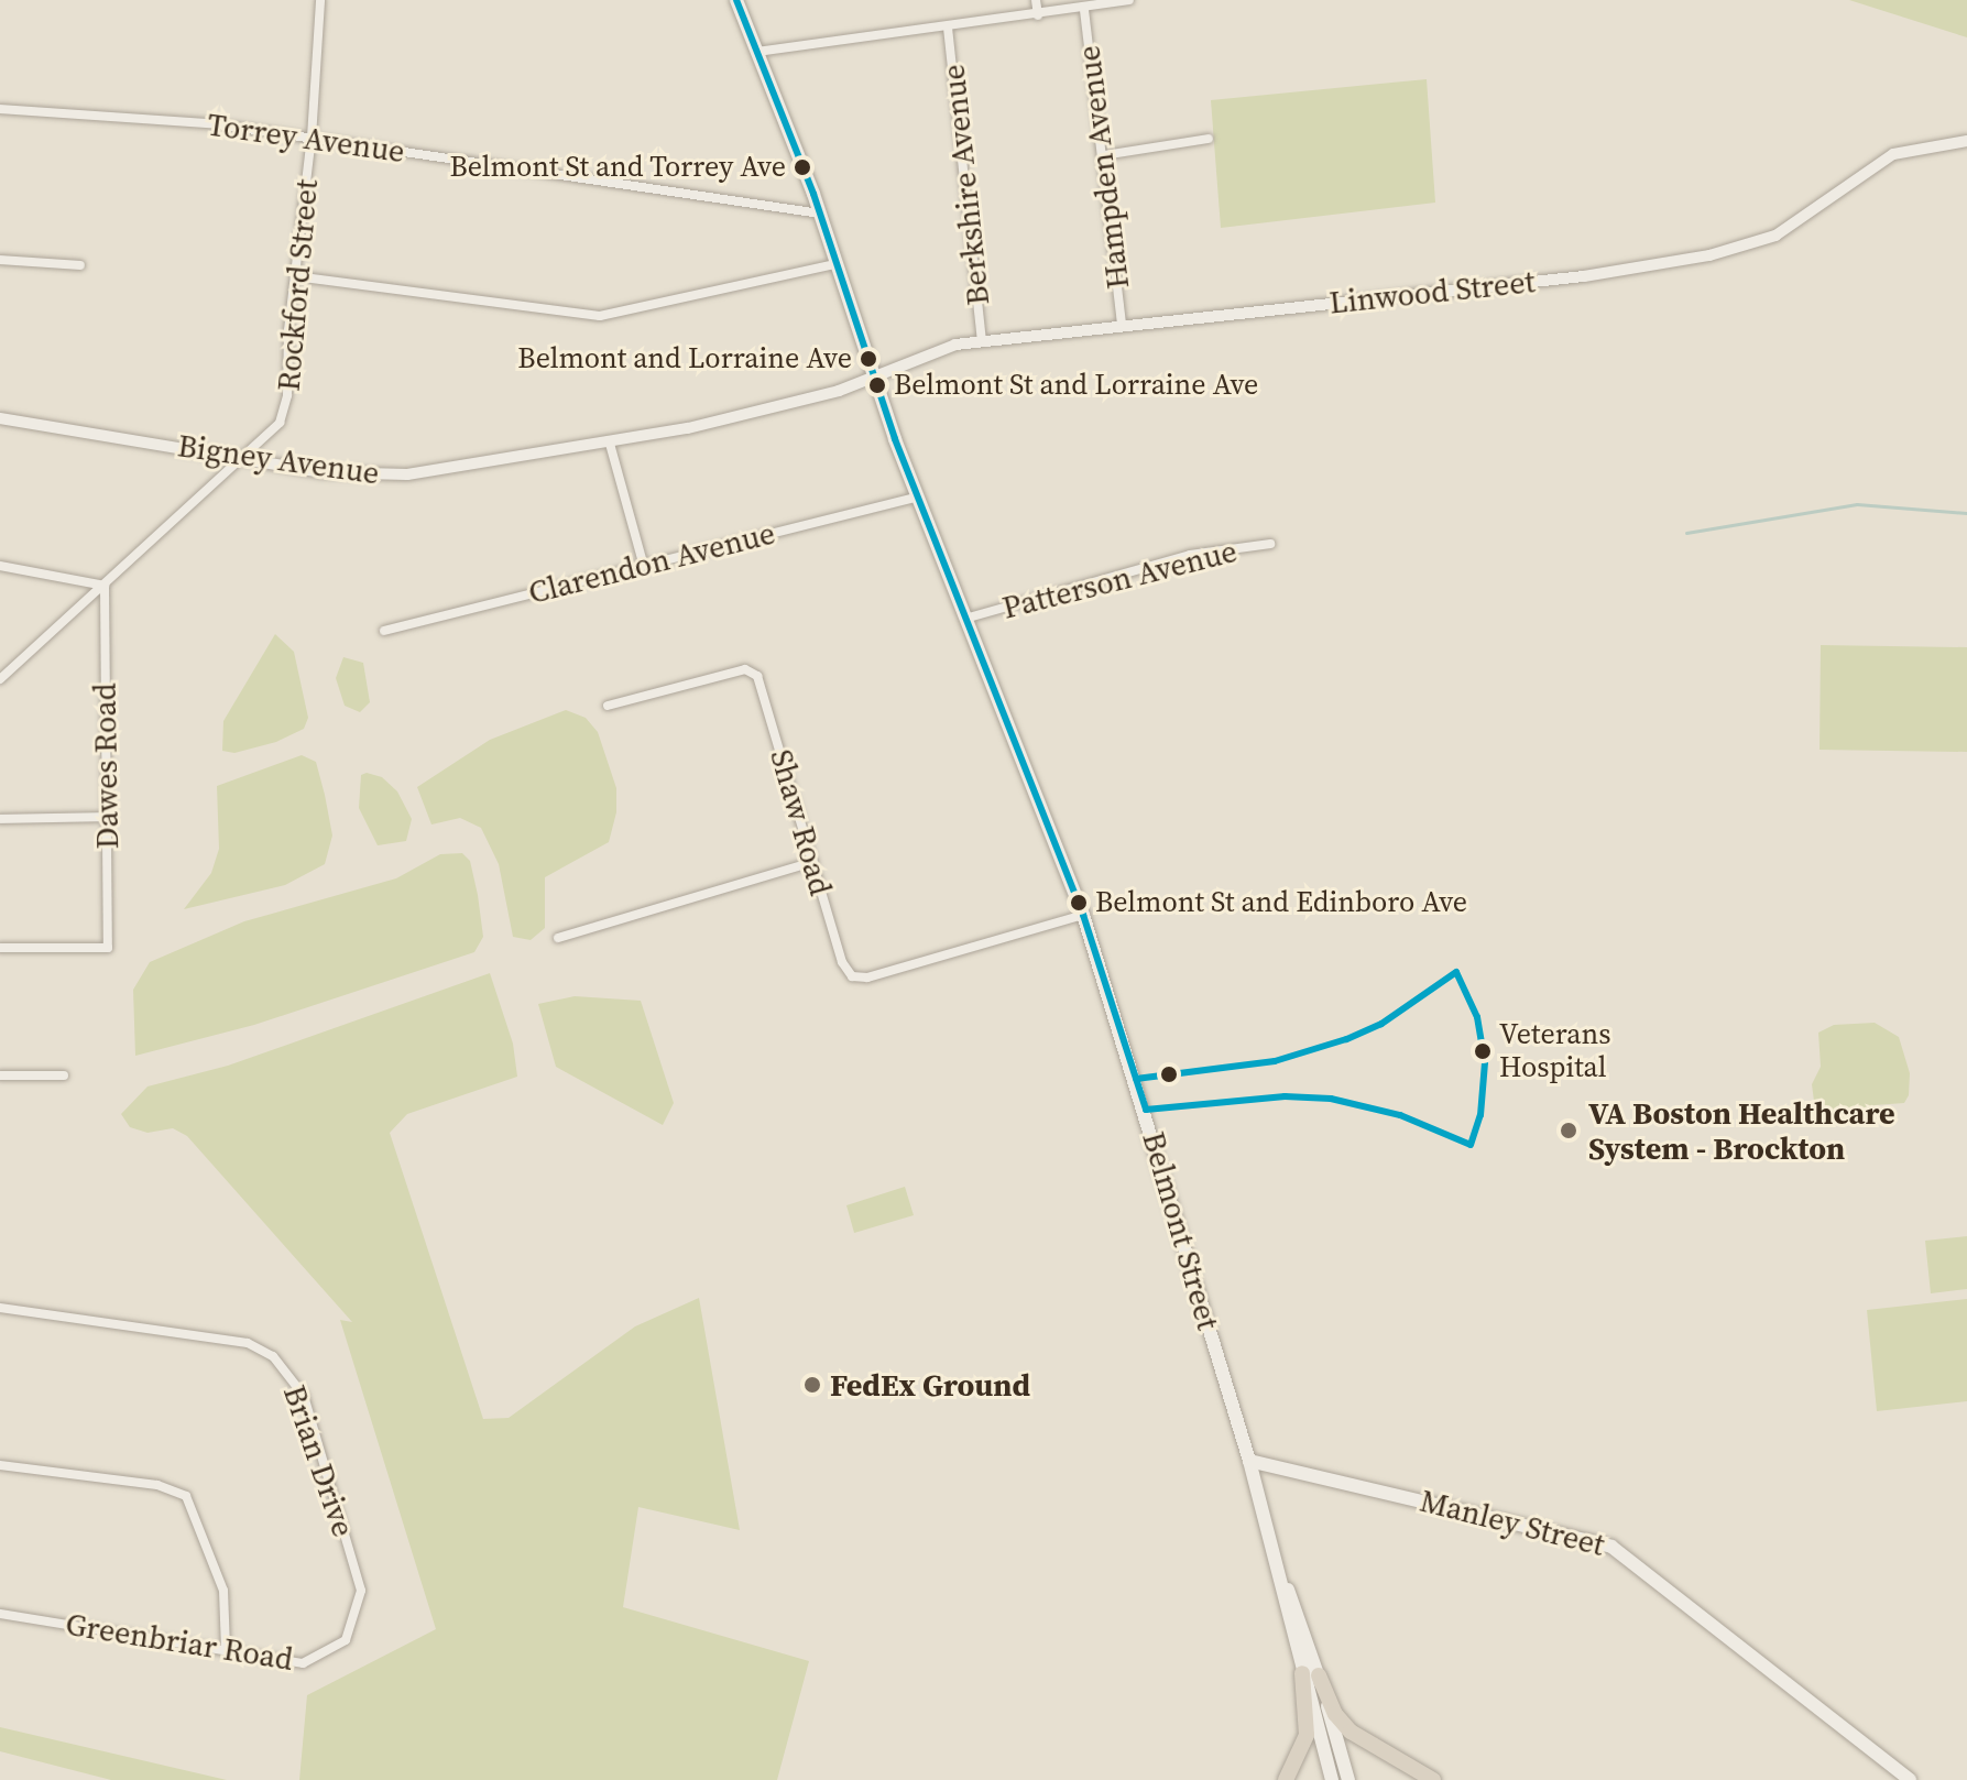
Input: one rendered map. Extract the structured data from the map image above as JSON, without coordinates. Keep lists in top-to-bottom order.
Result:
{
  "streets": {
    "main road": ["Belmont Street", "Manley Street"],
    "street": [
      "Torrey Avenue",
      "Hampden Avenue",
      "Berkshire Avenue",
      "Rockford Street",
      "Linwood Street",
      "Bigney Avenue",
      "Clarendon Avenue",
      "Patterson Avenue",
      "Dawes Road",
      "Shaw Road",
      "Brian Drive",
      "Greenbriar Road"
    ]
  },
  "crossings": [
    ["Torrey Avenue", "Rockford Street"],
    ["Torrey Avenue", "Belmont Street"],
    ["Hampden Avenue", "Linwood Street"],
    ["Berkshire Avenue", "Linwood Street"],
    ["Rockford Street", "Bigney Avenue"],
    ["Rockford Street", "Dawes Road"],
    ["Linwood Street", "Bigney Avenue"],
    ["Linwood Street", "Belmont Street"],
    ["Bigney Avenue", "Belmont Street"],
    ["Clarendon Avenue", "Belmont Street"],
    ["Patterson Avenue", "Belmont Street"],
    ["Shaw Road", "Belmont Street"],
    ["Belmont Street", "Manley Street"],
    ["Brian Drive", "Greenbriar Road"]
  ],
  "places": [
    "Belmont St and Torrey Ave",
    "Belmont and Lorraine Ave",
    "Belmont St and Lorraine Ave",
    "Belmont St and Edinboro Ave",
    "Veterans Hospital",
    "VA Boston Healthcare System - Brockton",
    "FedEx Ground"
  ]
}
